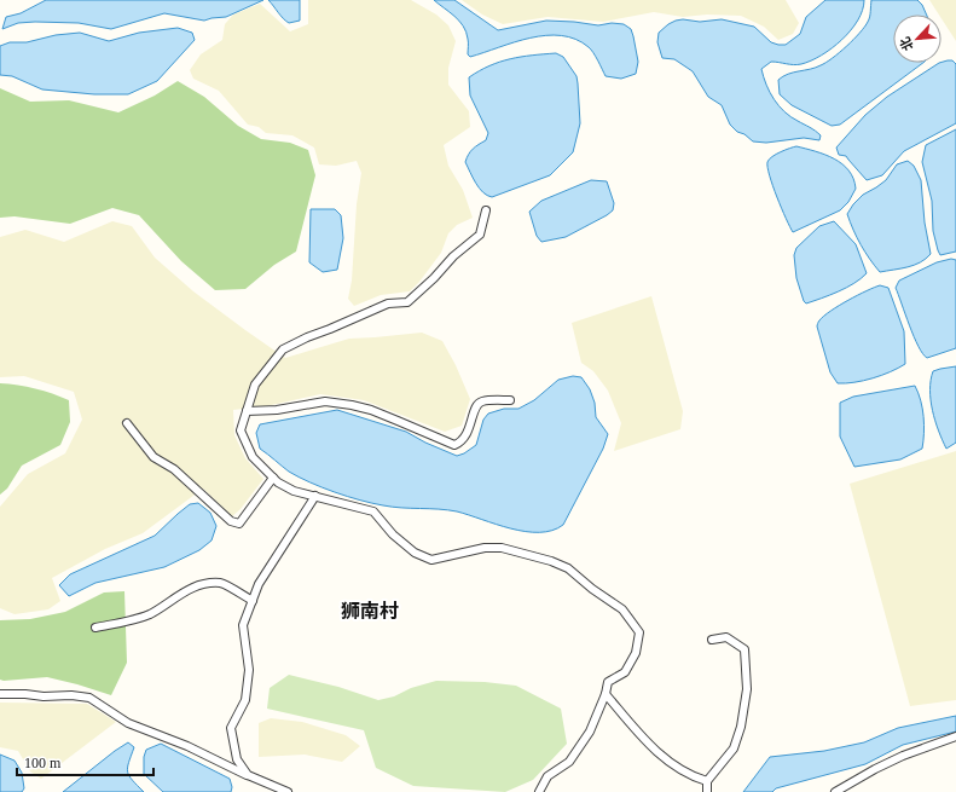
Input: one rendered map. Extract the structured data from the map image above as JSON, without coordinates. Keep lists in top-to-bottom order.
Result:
{
  "districts": ["狮南村"],
  "scale_bar": "100 m",
  "north": "bottom left"
}
